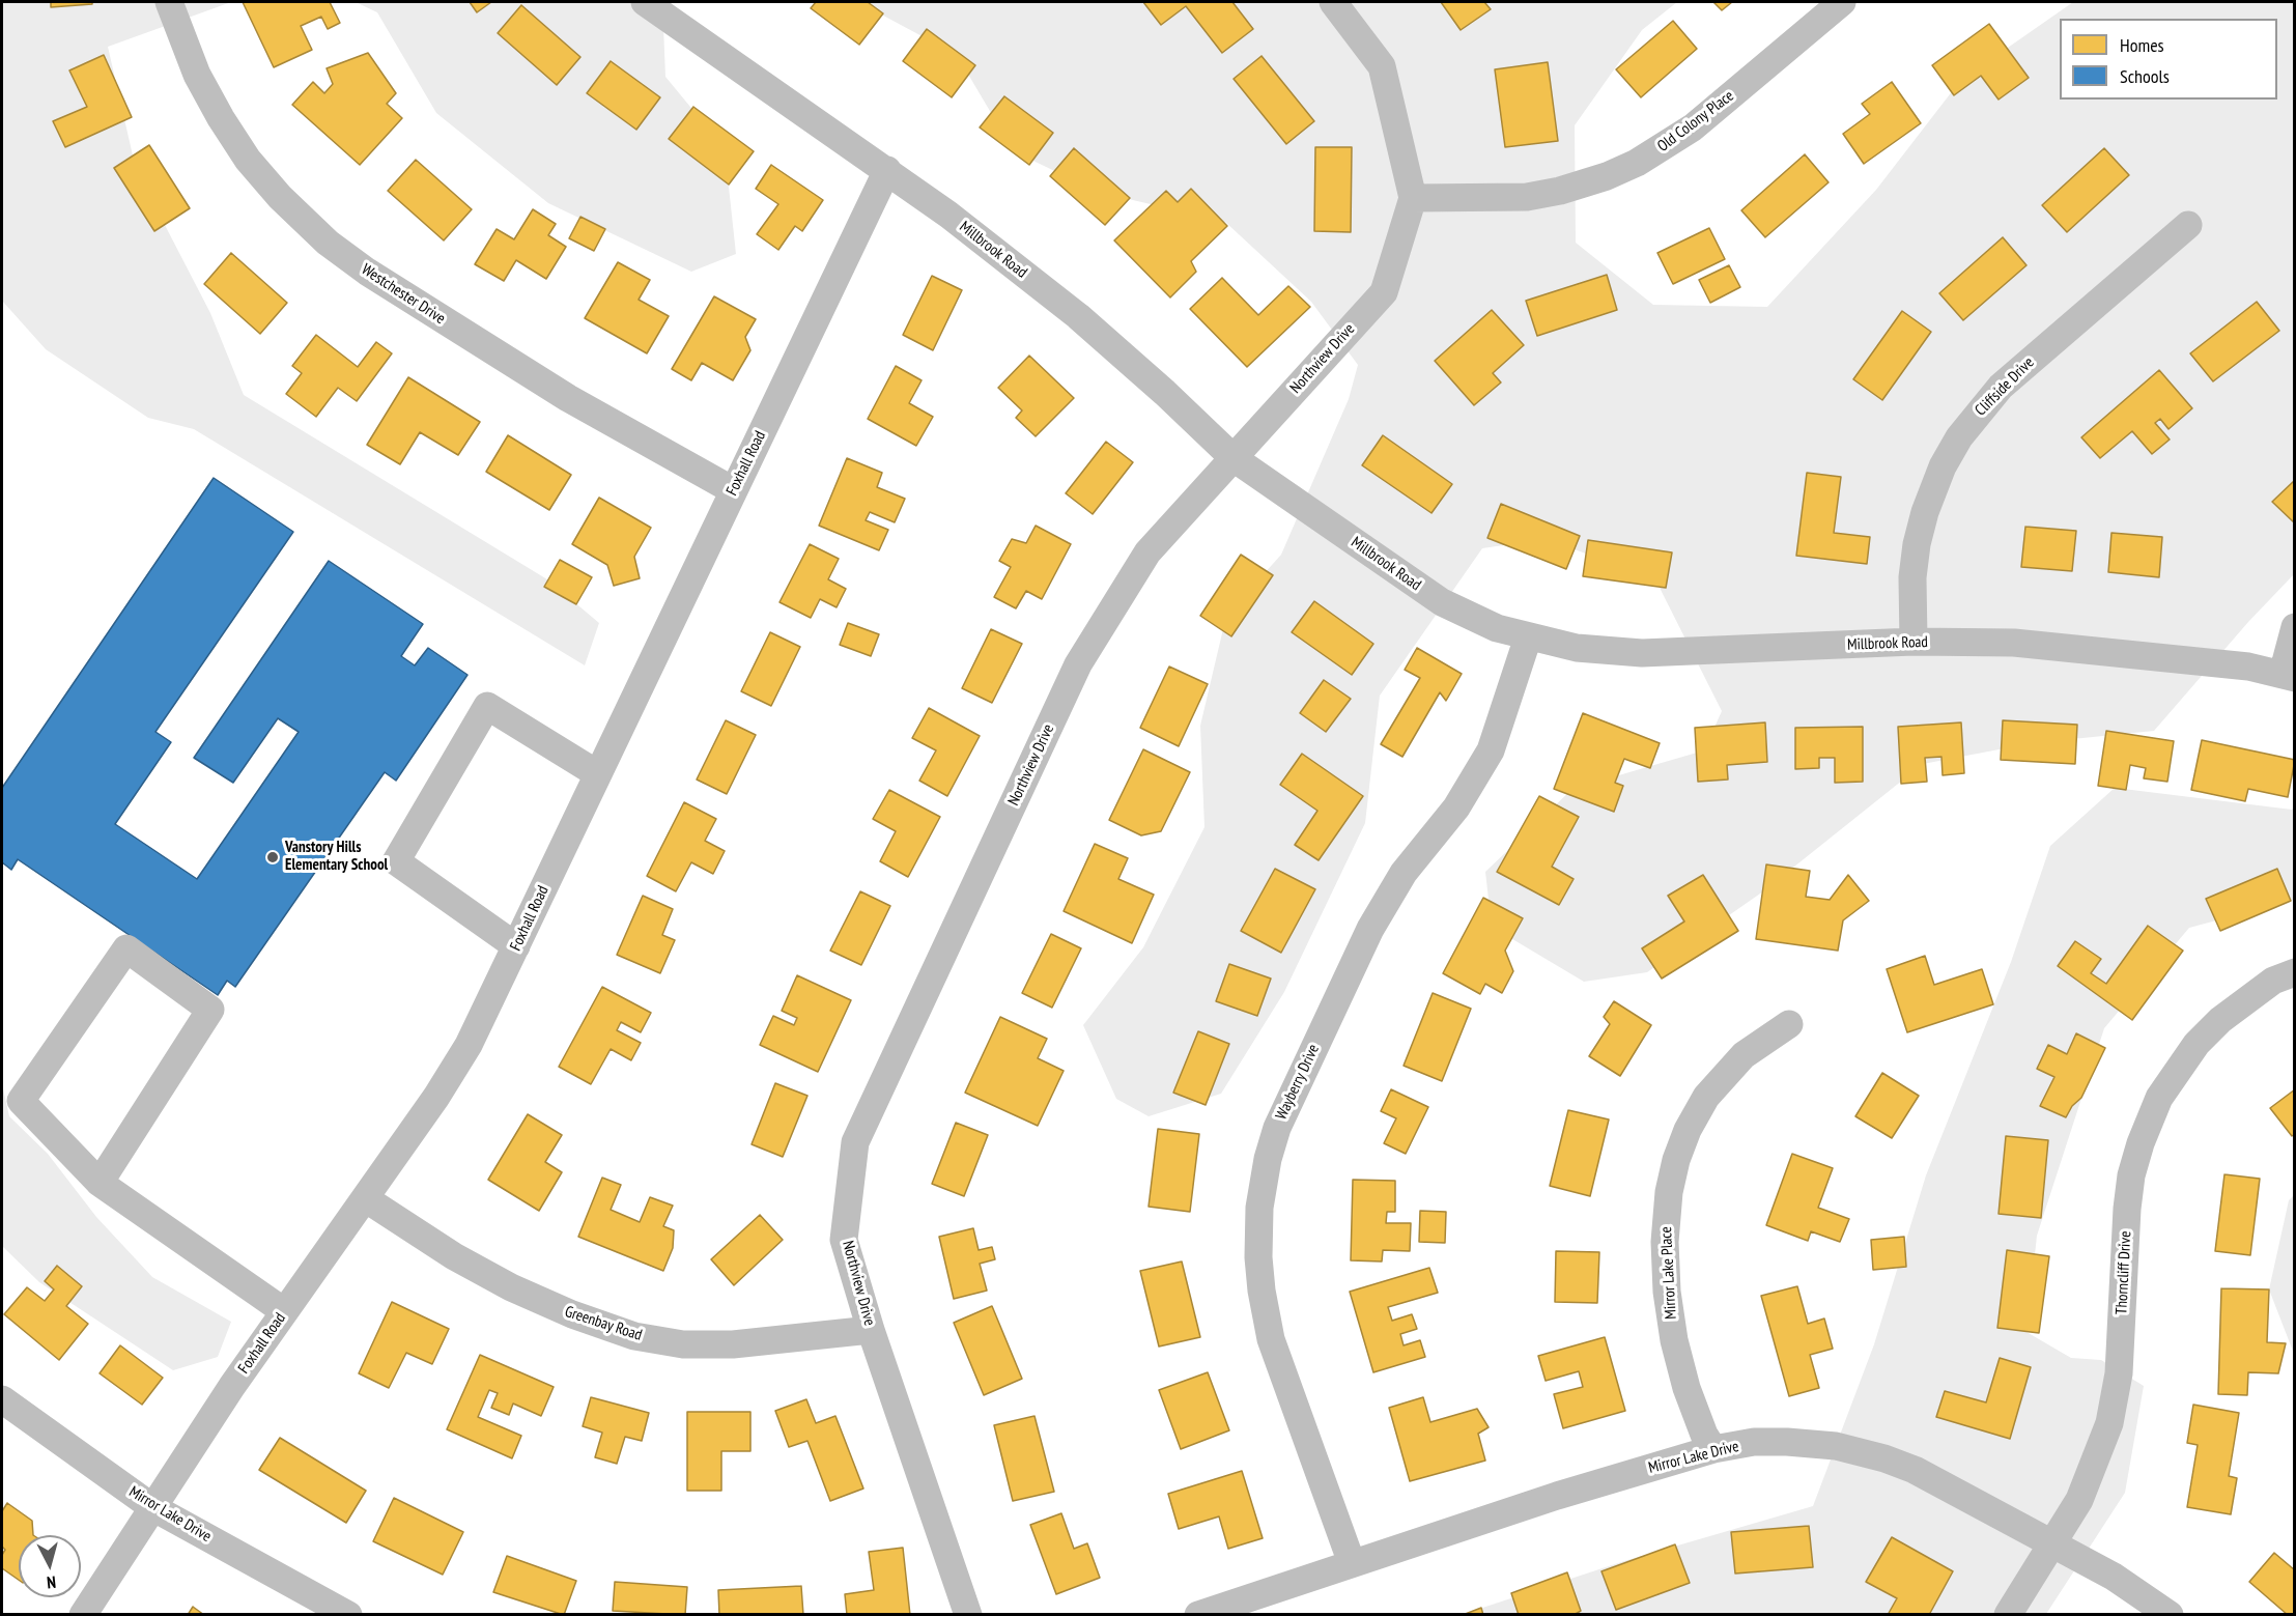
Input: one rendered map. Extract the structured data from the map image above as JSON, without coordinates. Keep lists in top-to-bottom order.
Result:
{
  "streets": {
    "street": [
      "Old Colony Place",
      "Millbrook Road",
      "Westchester Drive",
      "Northview Drive",
      "Cliffside Drive",
      "Foxhall Road",
      "Wayberry Drive",
      "Mirror Lake Place",
      "Thorncliff Drive",
      "Greenbay Road",
      "Mirror Lake Drive"
    ]
  },
  "crossings": [
    ["Old Colony Place", "Northview Drive"],
    ["Millbrook Road", "Northview Drive"],
    ["Millbrook Road", "Cliffside Drive"],
    ["Millbrook Road", "Foxhall Road"],
    ["Millbrook Road", "Wayberry Drive"],
    ["Westchester Drive", "Foxhall Road"],
    ["Northview Drive", "Greenbay Road"],
    ["Foxhall Road", "Greenbay Road"],
    ["Foxhall Road", "Mirror Lake Drive"],
    ["Wayberry Drive", "Mirror Lake Drive"],
    ["Mirror Lake Place", "Mirror Lake Drive"],
    ["Thorncliff Drive", "Mirror Lake Drive"]
  ],
  "places": ["Vanstory Hills Elementary School"],
  "legend": ["Homes", "Schools"],
  "north": "bottom"
}
